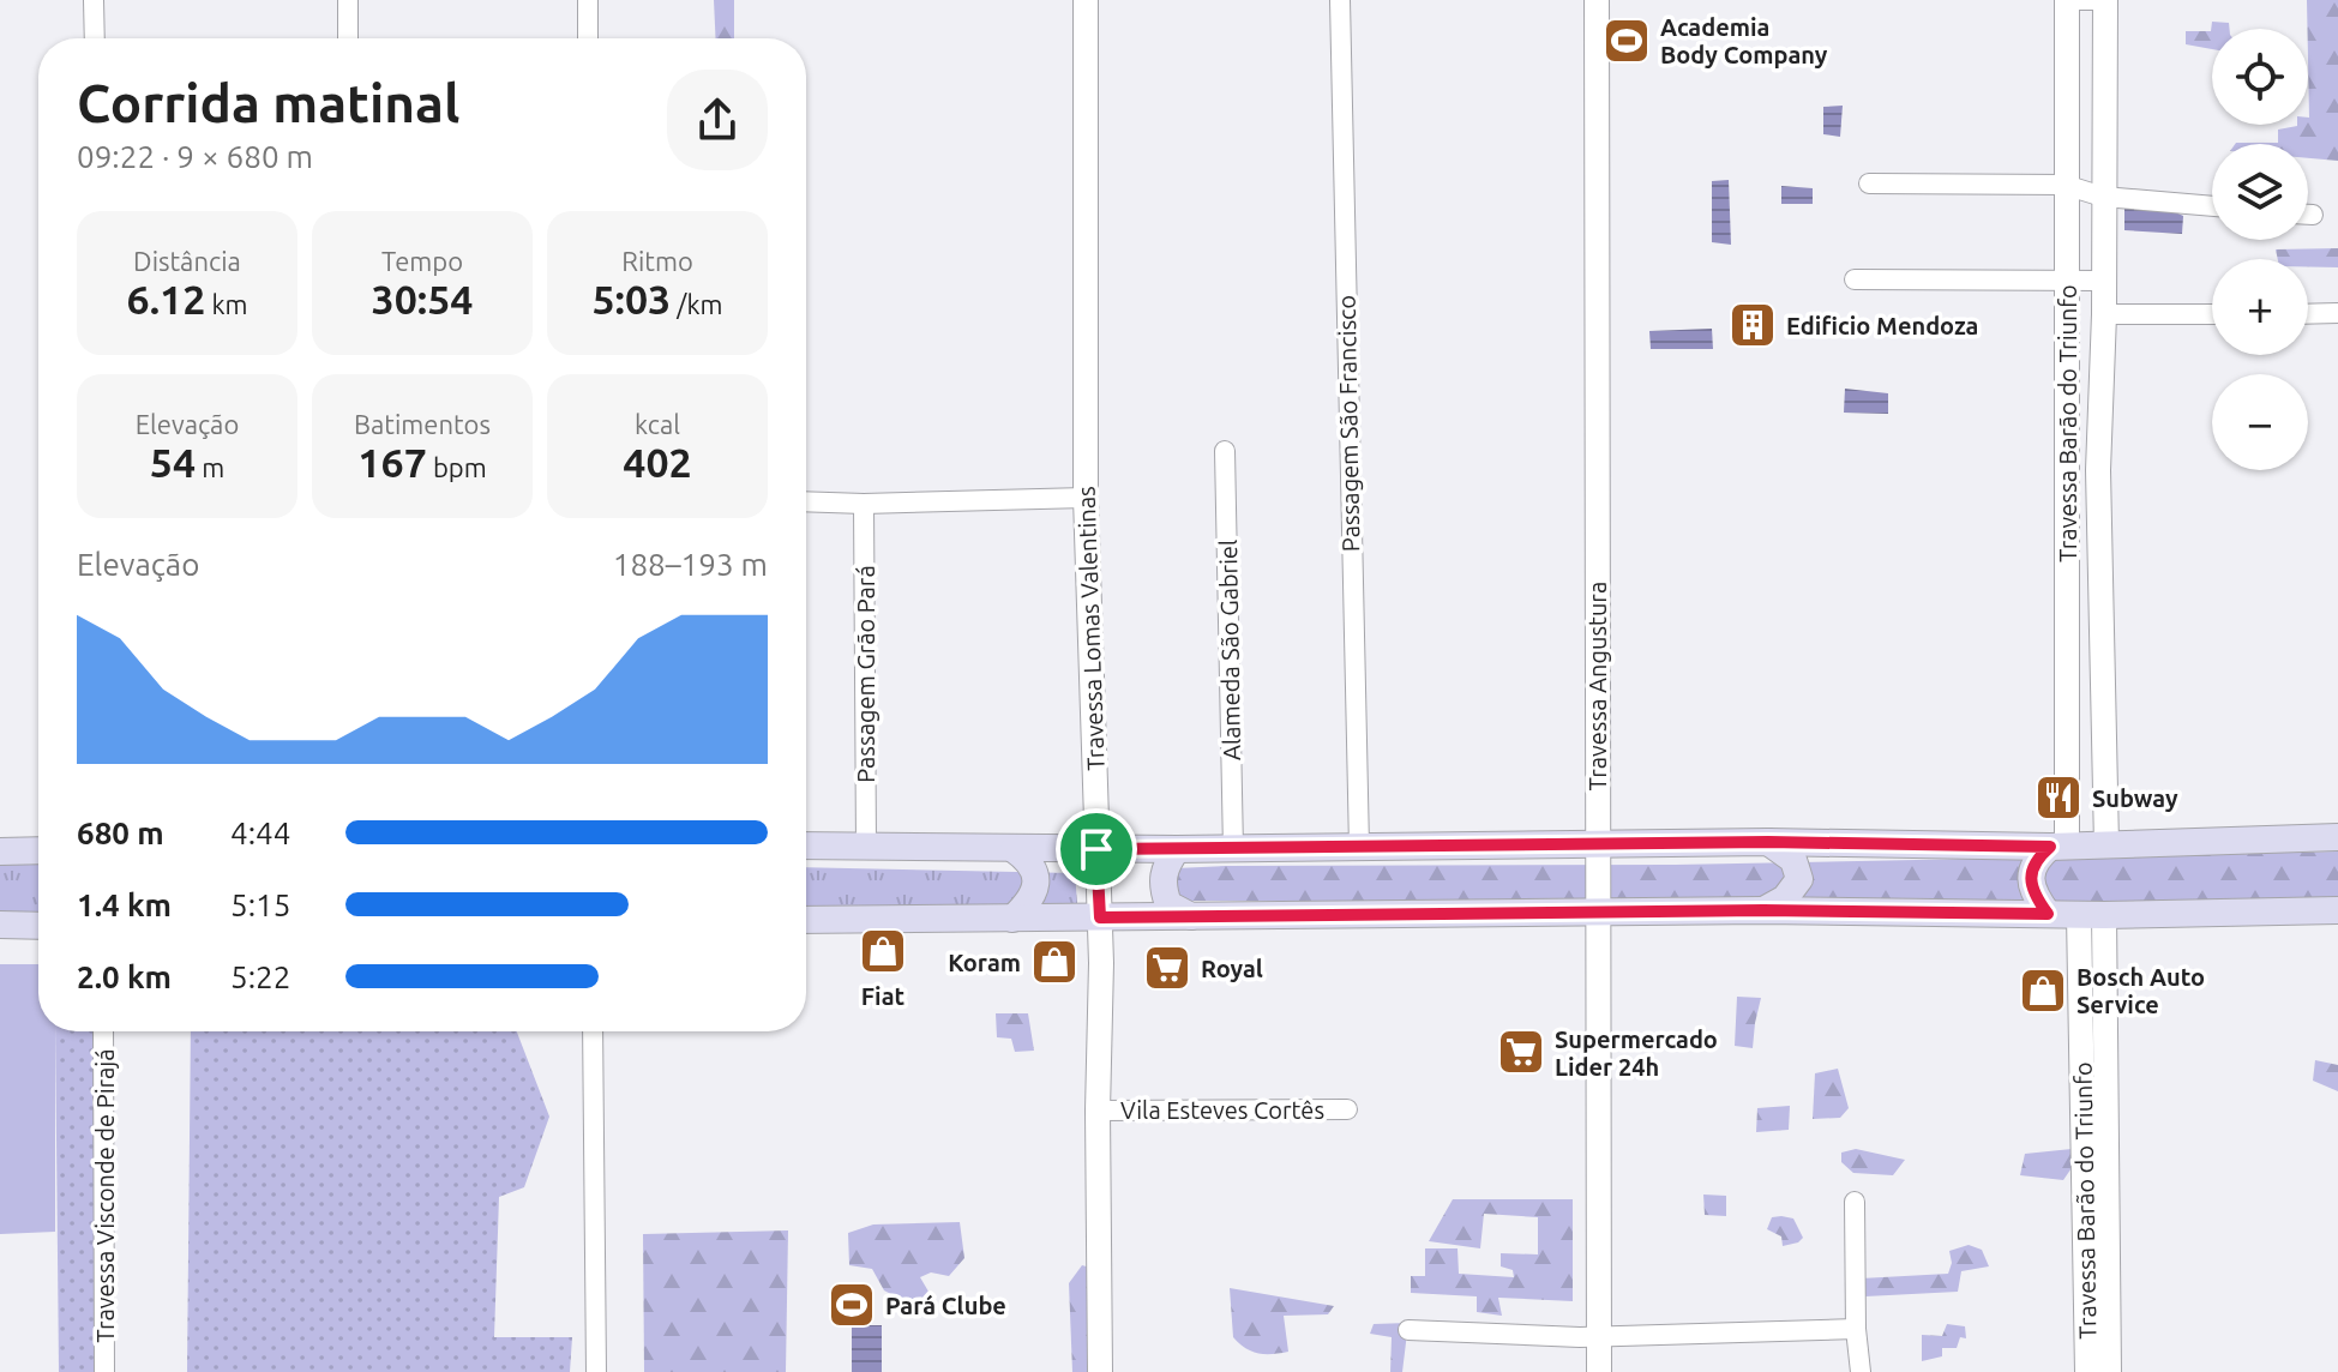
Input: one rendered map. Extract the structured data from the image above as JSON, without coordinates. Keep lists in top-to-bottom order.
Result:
{
  "streets": {
    "street": [
      "Passagem São Francisco",
      "Travessa Barão do Triunfo",
      "Travessa Lomas Valentinas",
      "Alameda São Gabriel",
      "Passagem Grão Pará",
      "Travessa Angustura",
      "Vila Esteves Cortês",
      "Travessa Visconde de Pirajá"
    ]
  },
  "crossings": [
    ["Travessa Lomas Valentinas", "Vila Esteves Cortês"]
  ],
  "places": {
    "sports": ["Academia Body Company", "Pará Clube"],
    "building": ["Edificio Mendoza"],
    "restaurant": ["Subway"],
    "shop": ["Fiat", "Koram", "Bosch Auto Service"],
    "supermarket": ["Royal", "Supermercado Lider 24h"]
  },
  "page": {
    "map_buttons": ["+", "−"],
    "heading": ["Corrida matinal", "09:22 · 9 × 680 m"],
    "stats": [
      ["Distância", "6.12 km"],
      ["Tempo", "30:54"],
      ["Ritmo", "5:03 /km"],
      ["Elevação", "54 m"],
      ["Batimentos", "167 bpm"],
      ["kcal", "402"]
    ],
    "chart": ["Elevação", "188–193 m"],
    "list": [
      {
        "name": "680 m",
        "note": "4:44"
      },
      {
        "name": "1.4 km",
        "note": "5:15"
      },
      {
        "name": "2.0 km",
        "note": "5:22"
      }
    ]
  }
}
